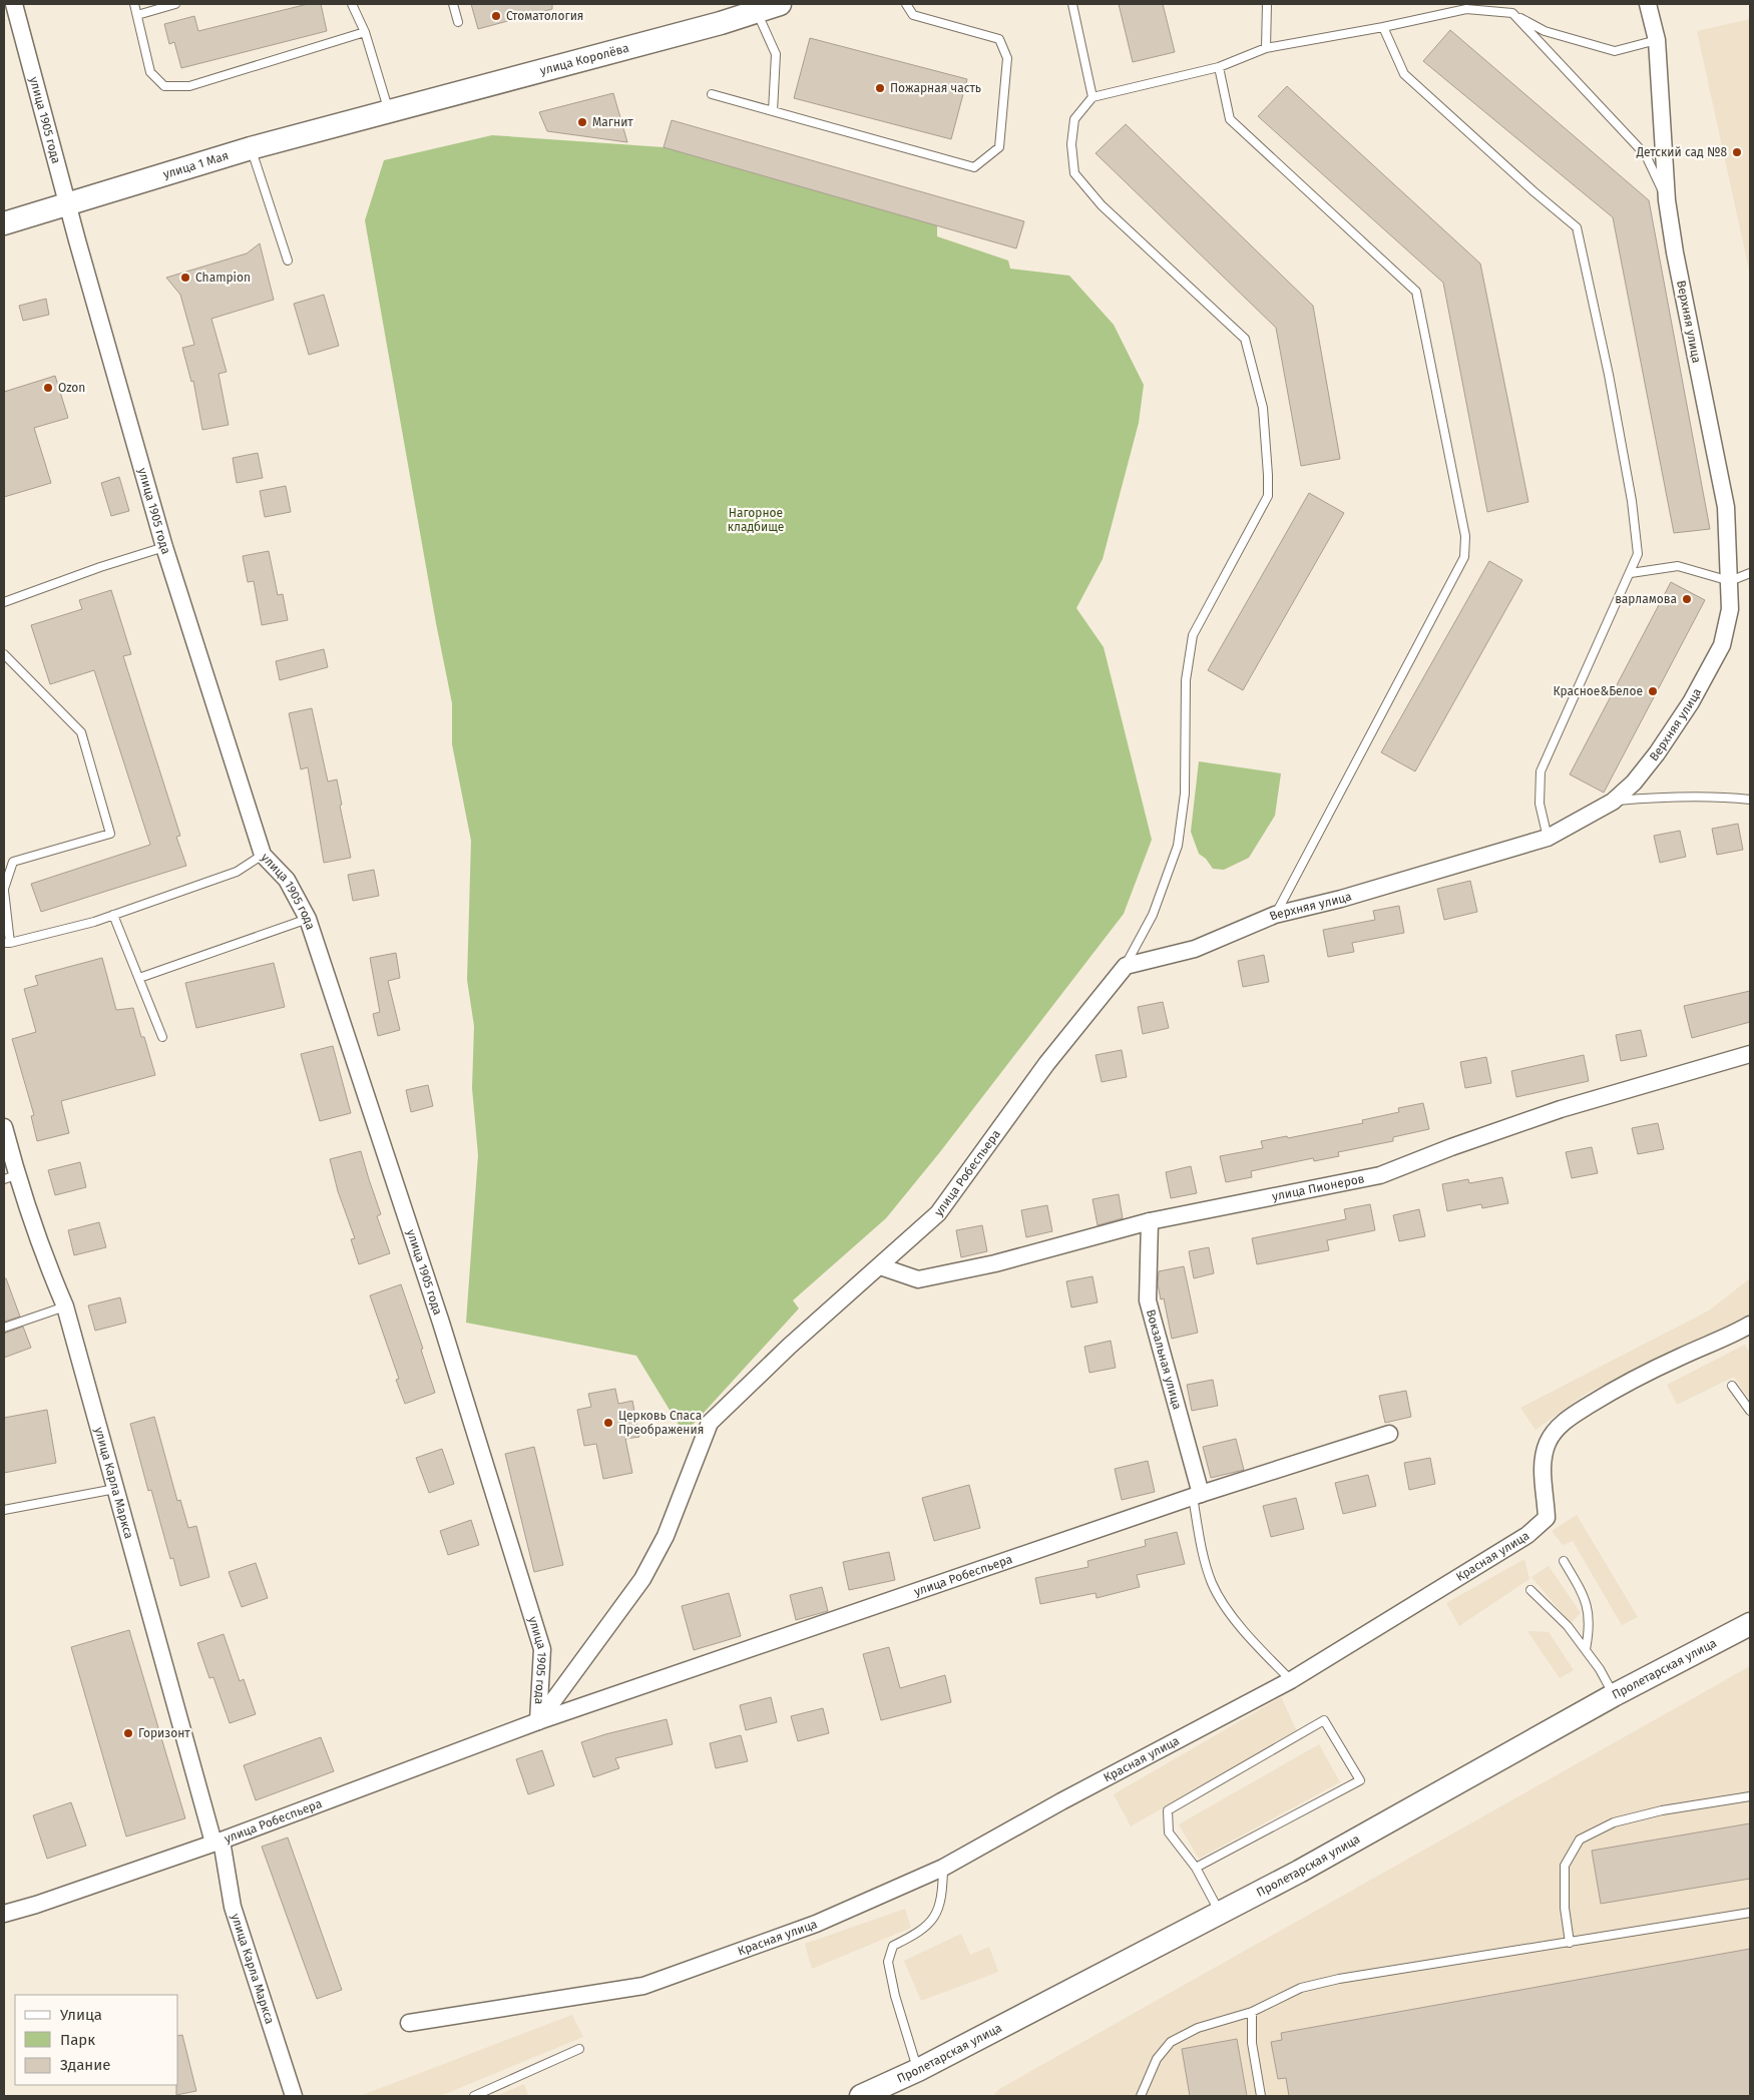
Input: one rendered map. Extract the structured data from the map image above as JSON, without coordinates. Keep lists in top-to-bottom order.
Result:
{
  "streets": {
    "main road": ["улица Королёва", "улица 1 Мая", "Пролетарская улица"],
    "street": [
      "улица 1905 года",
      "Верхняя улица",
      "улица Робеспьера",
      "улица Пионеров",
      "Вокзальная улица",
      "улица Карла Маркса",
      "Красная улица"
    ]
  },
  "crossings": [
    ["улица Королёва", "улица 1 Мая"],
    ["улица 1905 года", "улица 1 Мая"],
    ["улица 1905 года", "улица Робеспьера"],
    ["Верхняя улица", "улица Робеспьера"],
    ["улица Робеспьера", "улица Пионеров"],
    ["улица Робеспьера", "Вокзальная улица"],
    ["улица Робеспьера", "улица Карла Маркса"],
    ["улица Пионеров", "Вокзальная улица"]
  ],
  "parks": ["Нагорное кладбище"],
  "places": [
    "Стоматология",
    "Пожарная часть",
    "Магнит",
    "Детский сад №8",
    "Champion",
    "Ozon",
    "варламова",
    "Красное&Белое",
    "Церковь Спаса Преображения",
    "Горизонт"
  ],
  "legend": ["Улица", "Парк", "Здание"]
}
